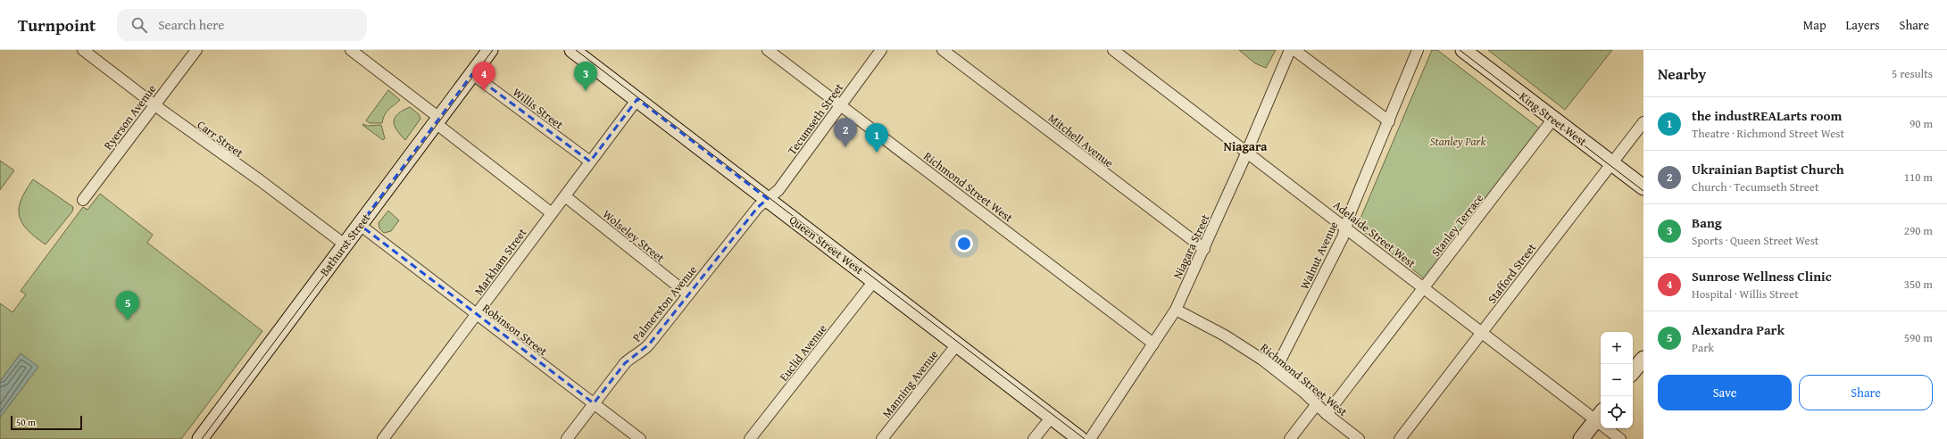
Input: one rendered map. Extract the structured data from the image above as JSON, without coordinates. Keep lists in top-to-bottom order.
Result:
{
  "streets": {
    "main road": ["King Street West", "Bathurst Street", "Queen Street West"],
    "street": [
      "Willis Street",
      "Ryerson Avenue",
      "Tecumseth Street",
      "Carr Street",
      "Mitchell Avenue",
      "Richmond Street West",
      "Stanley Terrace",
      "Adelaide Street West",
      "Wolseley Street",
      "Niagara Street",
      "Walnut Avenue",
      "Markham Street",
      "Stafford Street",
      "Palmerston Avenue",
      "Robinson Street",
      "Euclid Avenue",
      "Manning Avenue"
    ]
  },
  "crossings": [
    ["Willis Street", "Bathurst Street"],
    ["Willis Street", "Markham Street"],
    ["Ryerson Avenue", "Carr Street"],
    ["Tecumseth Street", "Richmond Street West"],
    ["Tecumseth Street", "Queen Street West"],
    ["Tecumseth Street", "Palmerston Avenue"],
    ["King Street West", "Stanley Terrace"],
    ["King Street West", "Stafford Street"],
    ["Carr Street", "Bathurst Street"],
    ["Mitchell Avenue", "Niagara Street"],
    ["Richmond Street West", "Stanley Terrace"],
    ["Richmond Street West", "Niagara Street"],
    ["Richmond Street West", "Walnut Avenue"],
    ["Stanley Terrace", "Adelaide Street West"],
    ["Adelaide Street West", "Niagara Street"],
    ["Adelaide Street West", "Walnut Avenue"],
    ["Adelaide Street West", "Stafford Street"],
    ["Wolseley Street", "Markham Street"],
    ["Wolseley Street", "Palmerston Avenue"],
    ["Bathurst Street", "Robinson Street"],
    ["Queen Street West", "Markham Street"],
    ["Queen Street West", "Palmerston Avenue"],
    ["Queen Street West", "Euclid Avenue"],
    ["Queen Street West", "Manning Avenue"],
    ["Markham Street", "Robinson Street"],
    ["Palmerston Avenue", "Robinson Street"]
  ],
  "districts": ["Niagara"],
  "parks": ["Stanley Park"],
  "scale_bar": "50 m",
  "page": {
    "header": "Turnpoint",
    "search": "Search here",
    "nav": ["Map", "Layers", "Share"],
    "heading": ["Nearby", "5 results"],
    "pins": [
      "3",
      "4",
      "2",
      "1",
      "5"
    ],
    "list": [
      {
        "mark": "1",
        "name": "the industREALarts room",
        "note": "Theatre · Richmond Street West",
        "value": "90 m"
      },
      {
        "mark": "2",
        "name": "Ukrainian Baptist Church",
        "note": "Church · Tecumseth Street",
        "value": "110 m"
      },
      {
        "mark": "3",
        "name": "Bang",
        "note": "Sports · Queen Street West",
        "value": "290 m"
      },
      {
        "mark": "4",
        "name": "Sunrose Wellness Clinic",
        "note": "Hospital · Willis Street",
        "value": "350 m"
      },
      {
        "mark": "5",
        "name": "Alexandra Park",
        "note": "Park",
        "value": "590 m"
      }
    ],
    "map_buttons": ["+", "−"],
    "buttons": ["Save", "Share"],
    "scale": "50 m"
  }
}
